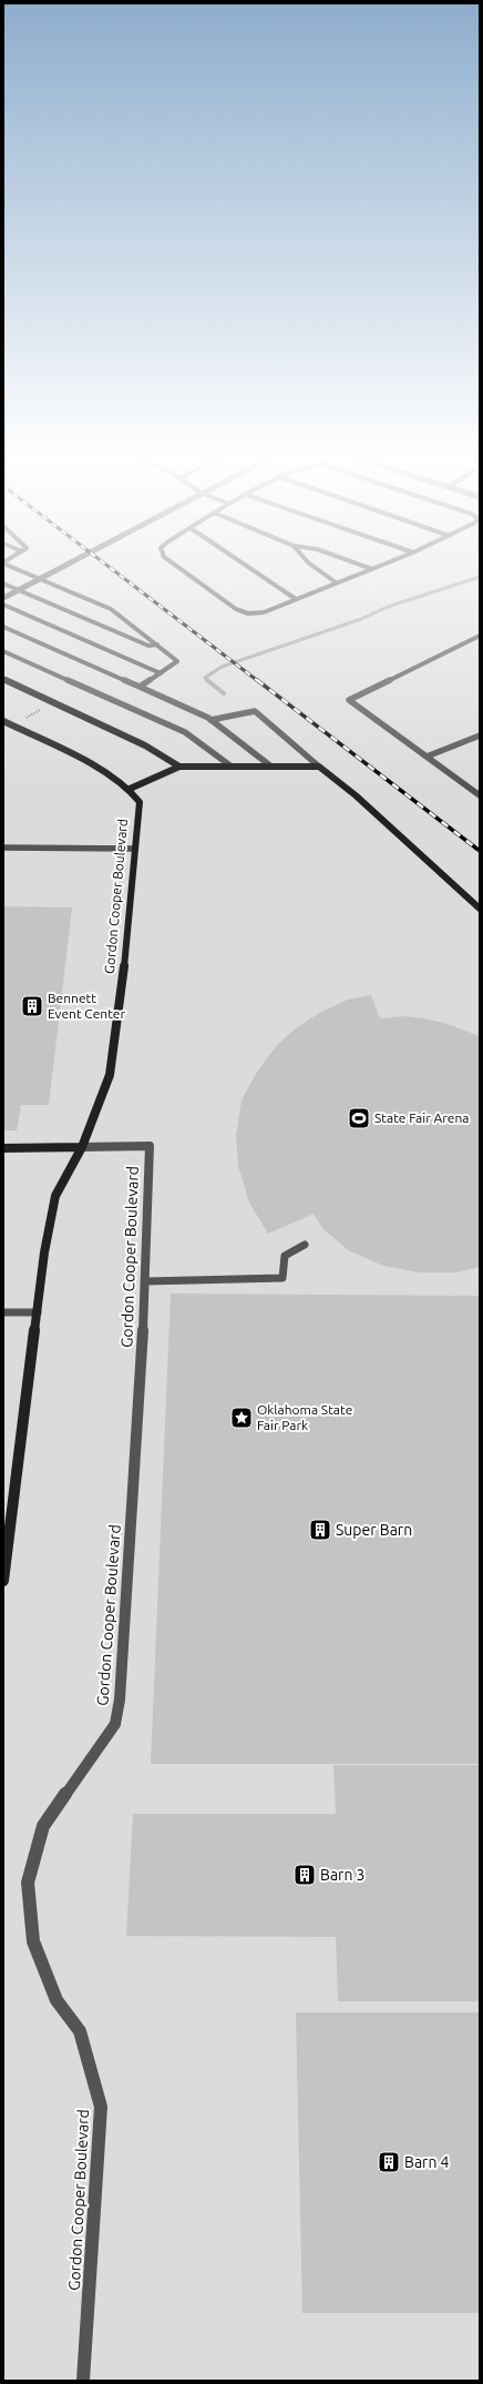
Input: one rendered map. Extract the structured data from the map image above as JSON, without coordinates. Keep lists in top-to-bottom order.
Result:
{
  "streets": {
    "street": ["Gordon Cooper Boulevard"]
  },
  "places": {
    "building": [
      "Bennett Event Center",
      "Super Barn",
      "Barn 3",
      "Barn 4"
    ],
    "sports": ["State Fair Arena"],
    "place": ["Oklahoma State Fair Park"]
  }
}
